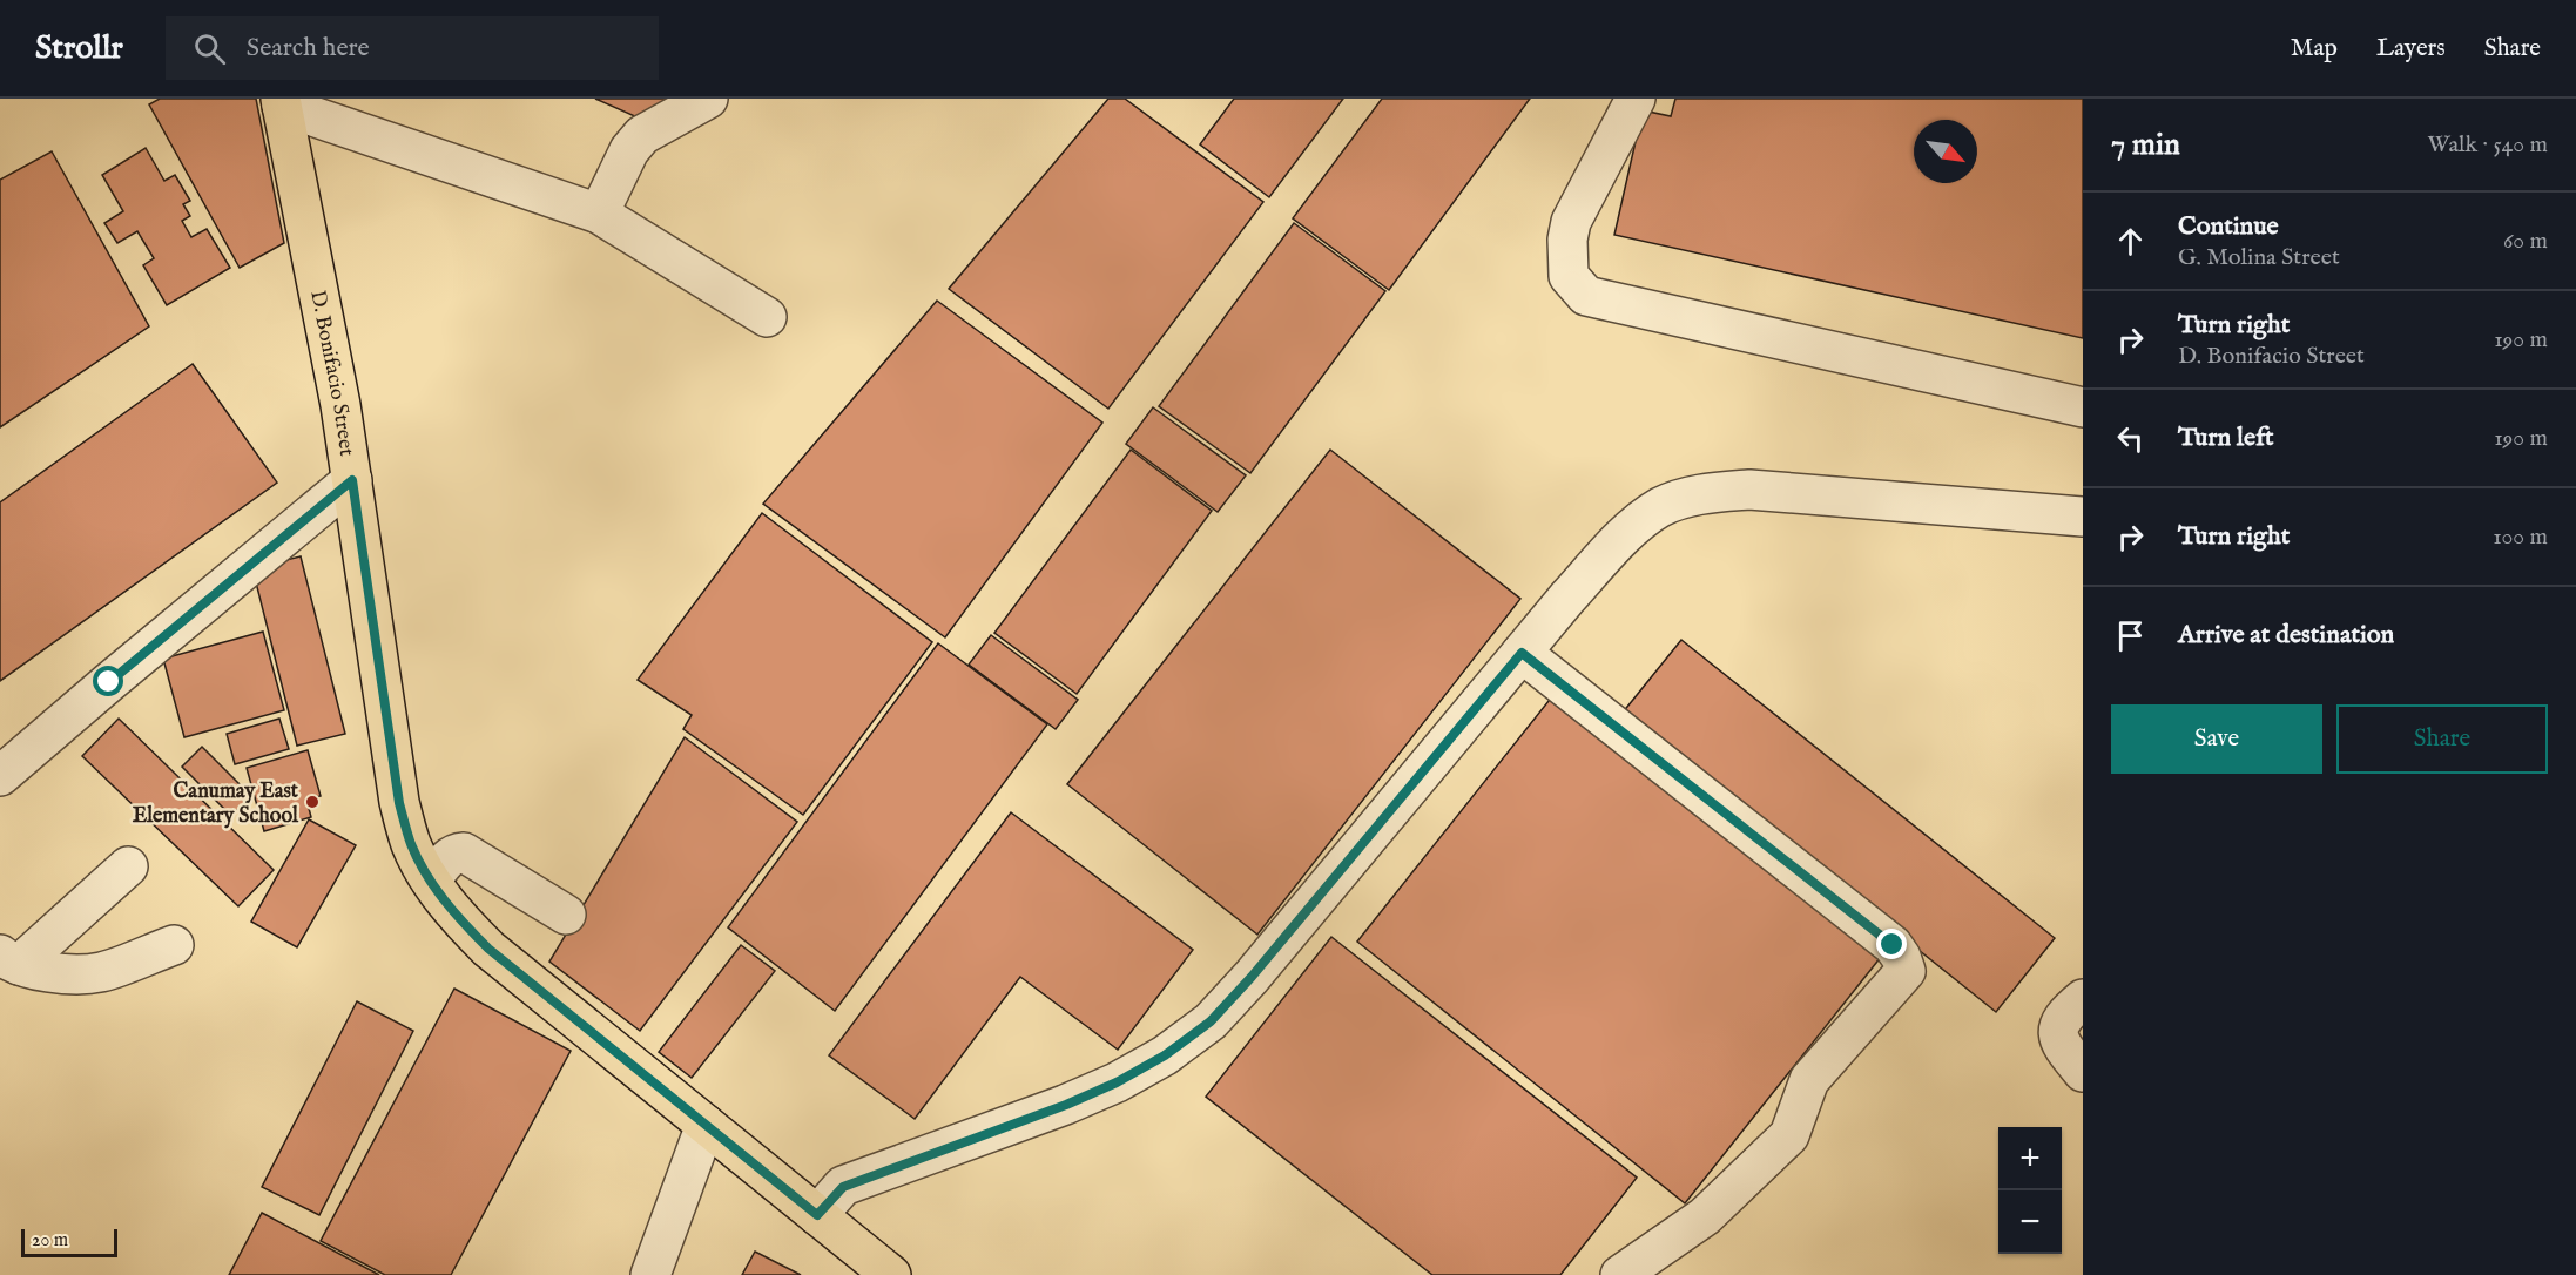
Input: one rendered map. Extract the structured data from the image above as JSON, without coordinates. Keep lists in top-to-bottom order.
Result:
{
  "streets": {
    "main road": ["D. Bonifacio Street"]
  },
  "places": ["Canumay East Elementary School"],
  "scale_bar": "20 m",
  "north": "bottom right",
  "page": {
    "header": "Strollr",
    "search": "Search here",
    "nav": ["Map", "Layers", "Share"],
    "heading": ["7 min", "Walk · 540 m"],
    "list": [
      ["Continue", "G. Molina Street", "60 m"],
      ["Turn right", "D. Bonifacio Street", "190 m"],
      ["Turn left", "190 m"],
      ["Turn right", "100 m"],
      "Arrive at destination"
    ],
    "buttons": ["Save", "Share"],
    "map_buttons": ["+", "−"],
    "scale": "20 m"
  }
}
